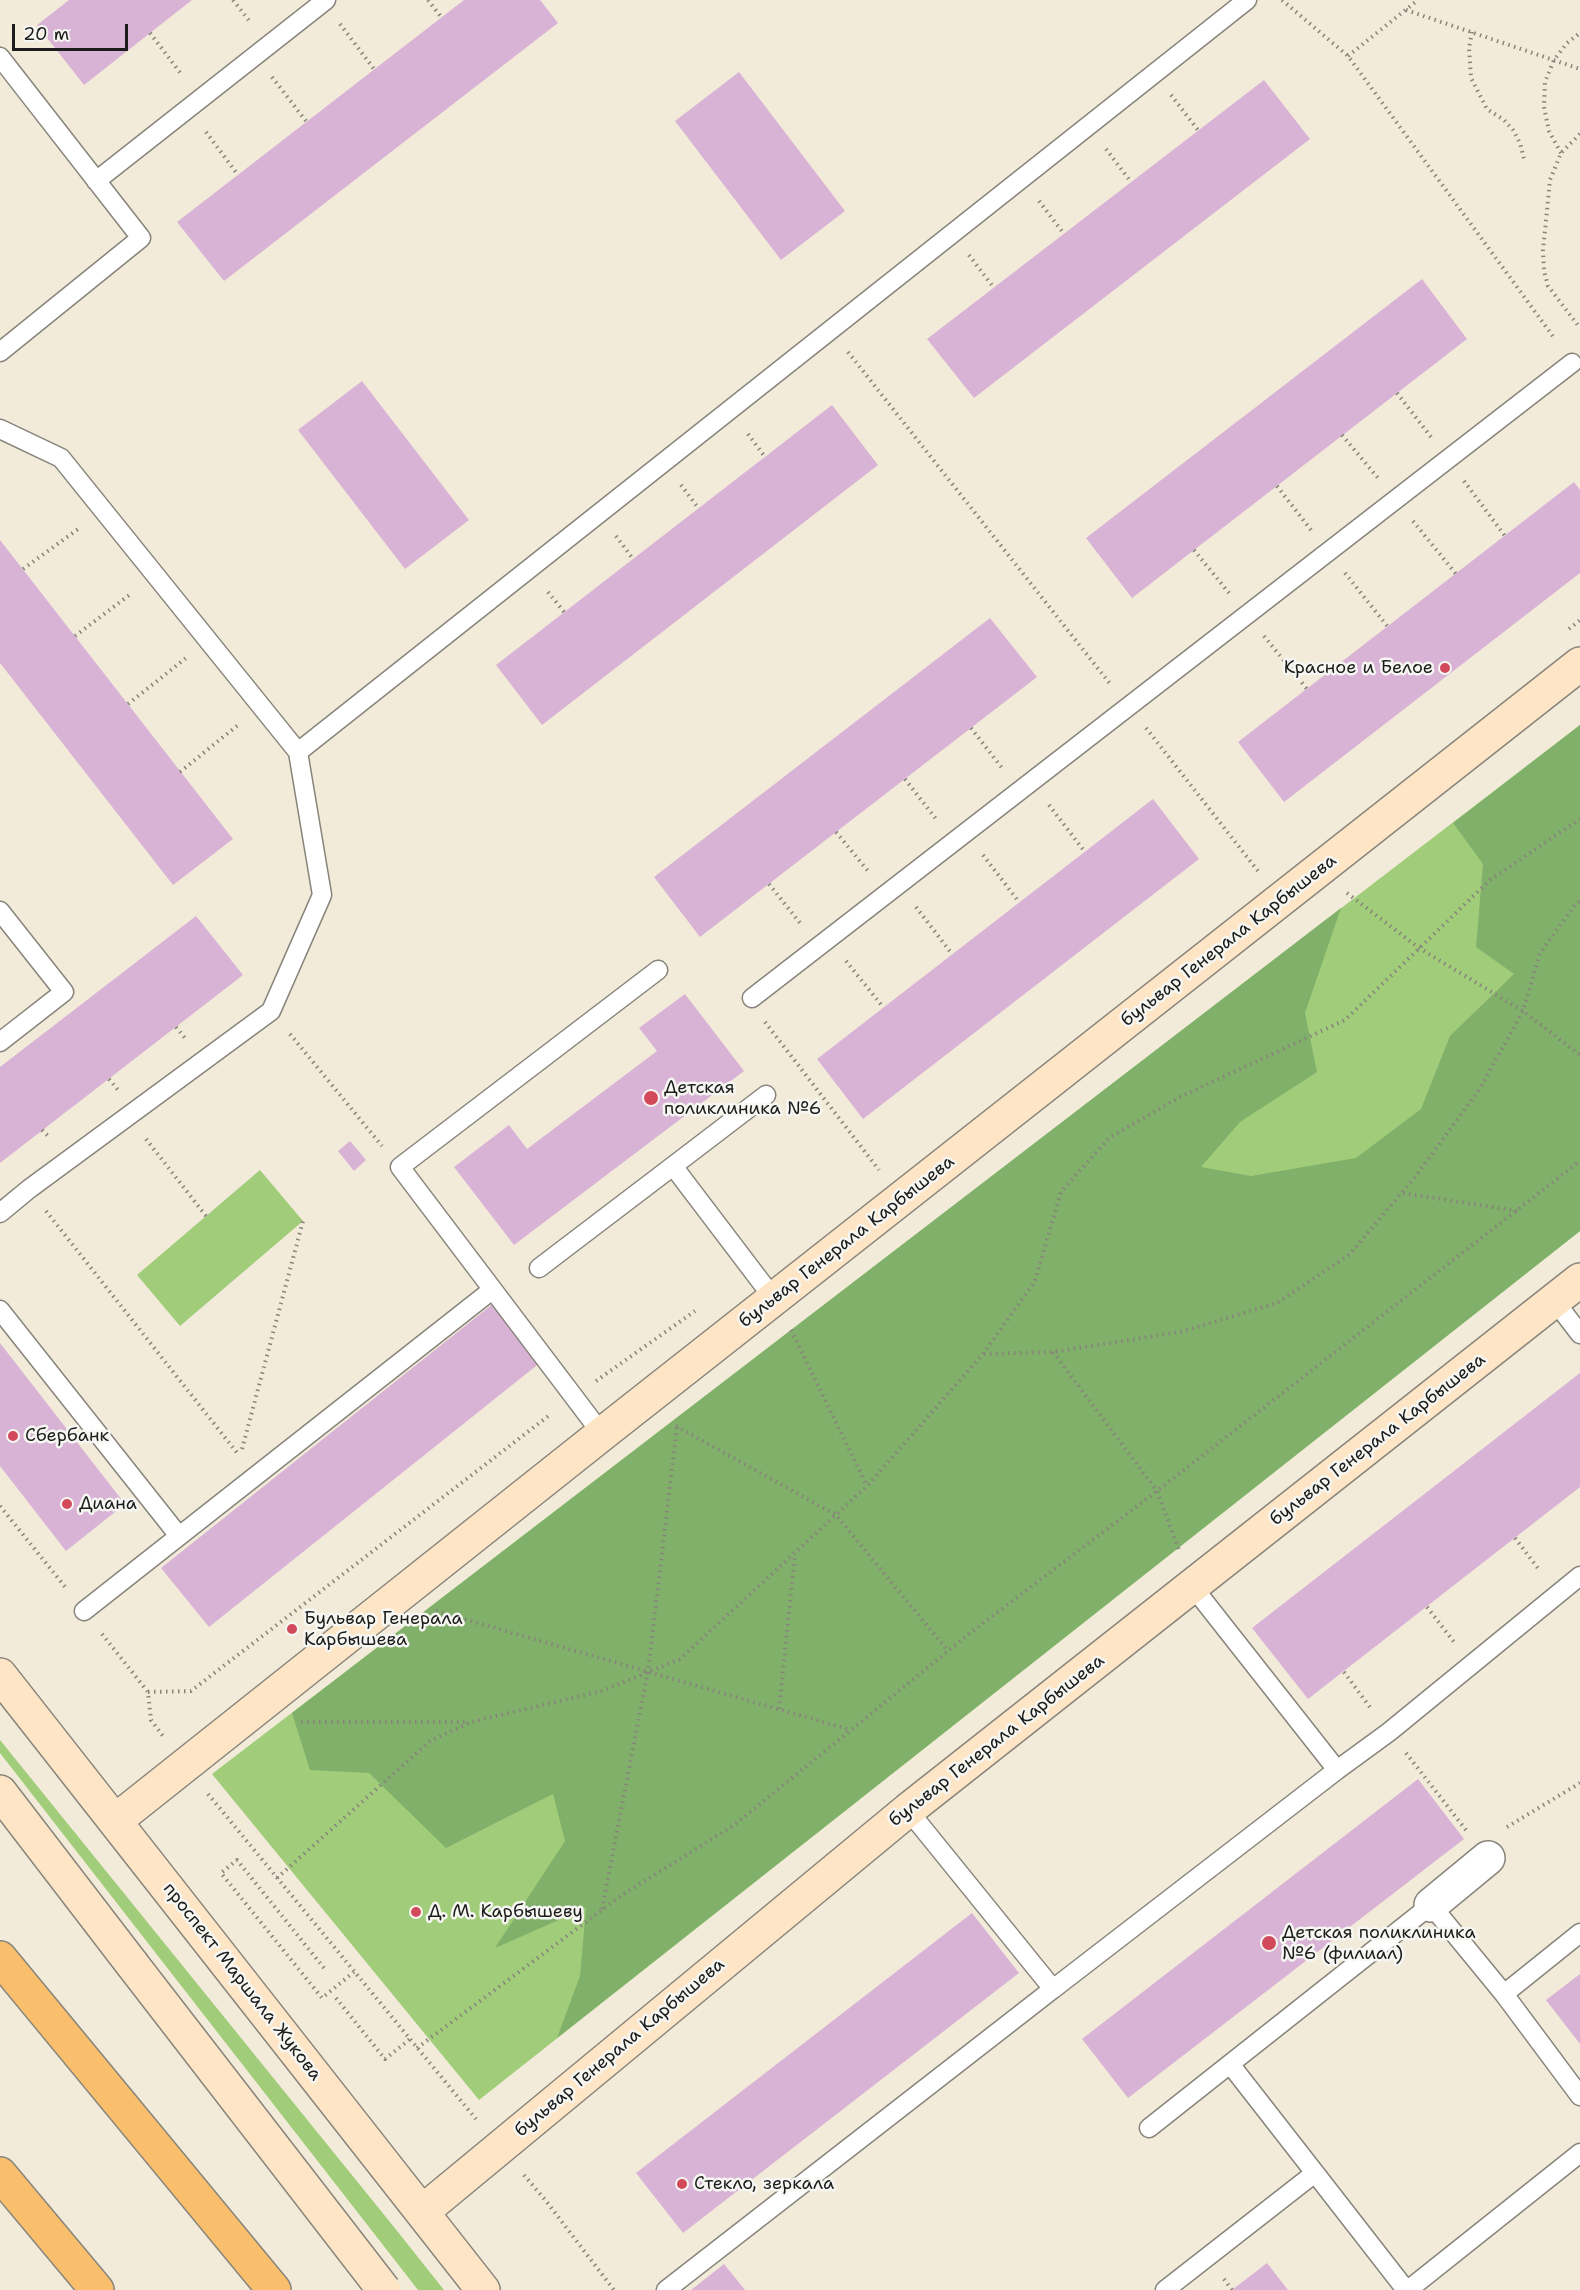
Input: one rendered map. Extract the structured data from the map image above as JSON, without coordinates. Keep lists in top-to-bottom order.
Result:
{
  "streets": {
    "street": ["бульвар Генерала Карбышева", "проспект Маршала Жукова"]
  },
  "crossings": [
    ["бульвар Генерала Карбышева", "проспект Маршала Жукова"]
  ],
  "places": [
    "Красное и Белое",
    "Детская поликлиника №6",
    "Сбербанк",
    "Диана",
    "Бульвар Генерала Карбышева",
    "Д. М. Карбышеву",
    "Детская поликлиника №6 (филиал)",
    "Стекло, зеркала"
  ],
  "scale_bar": "20 m"
}
